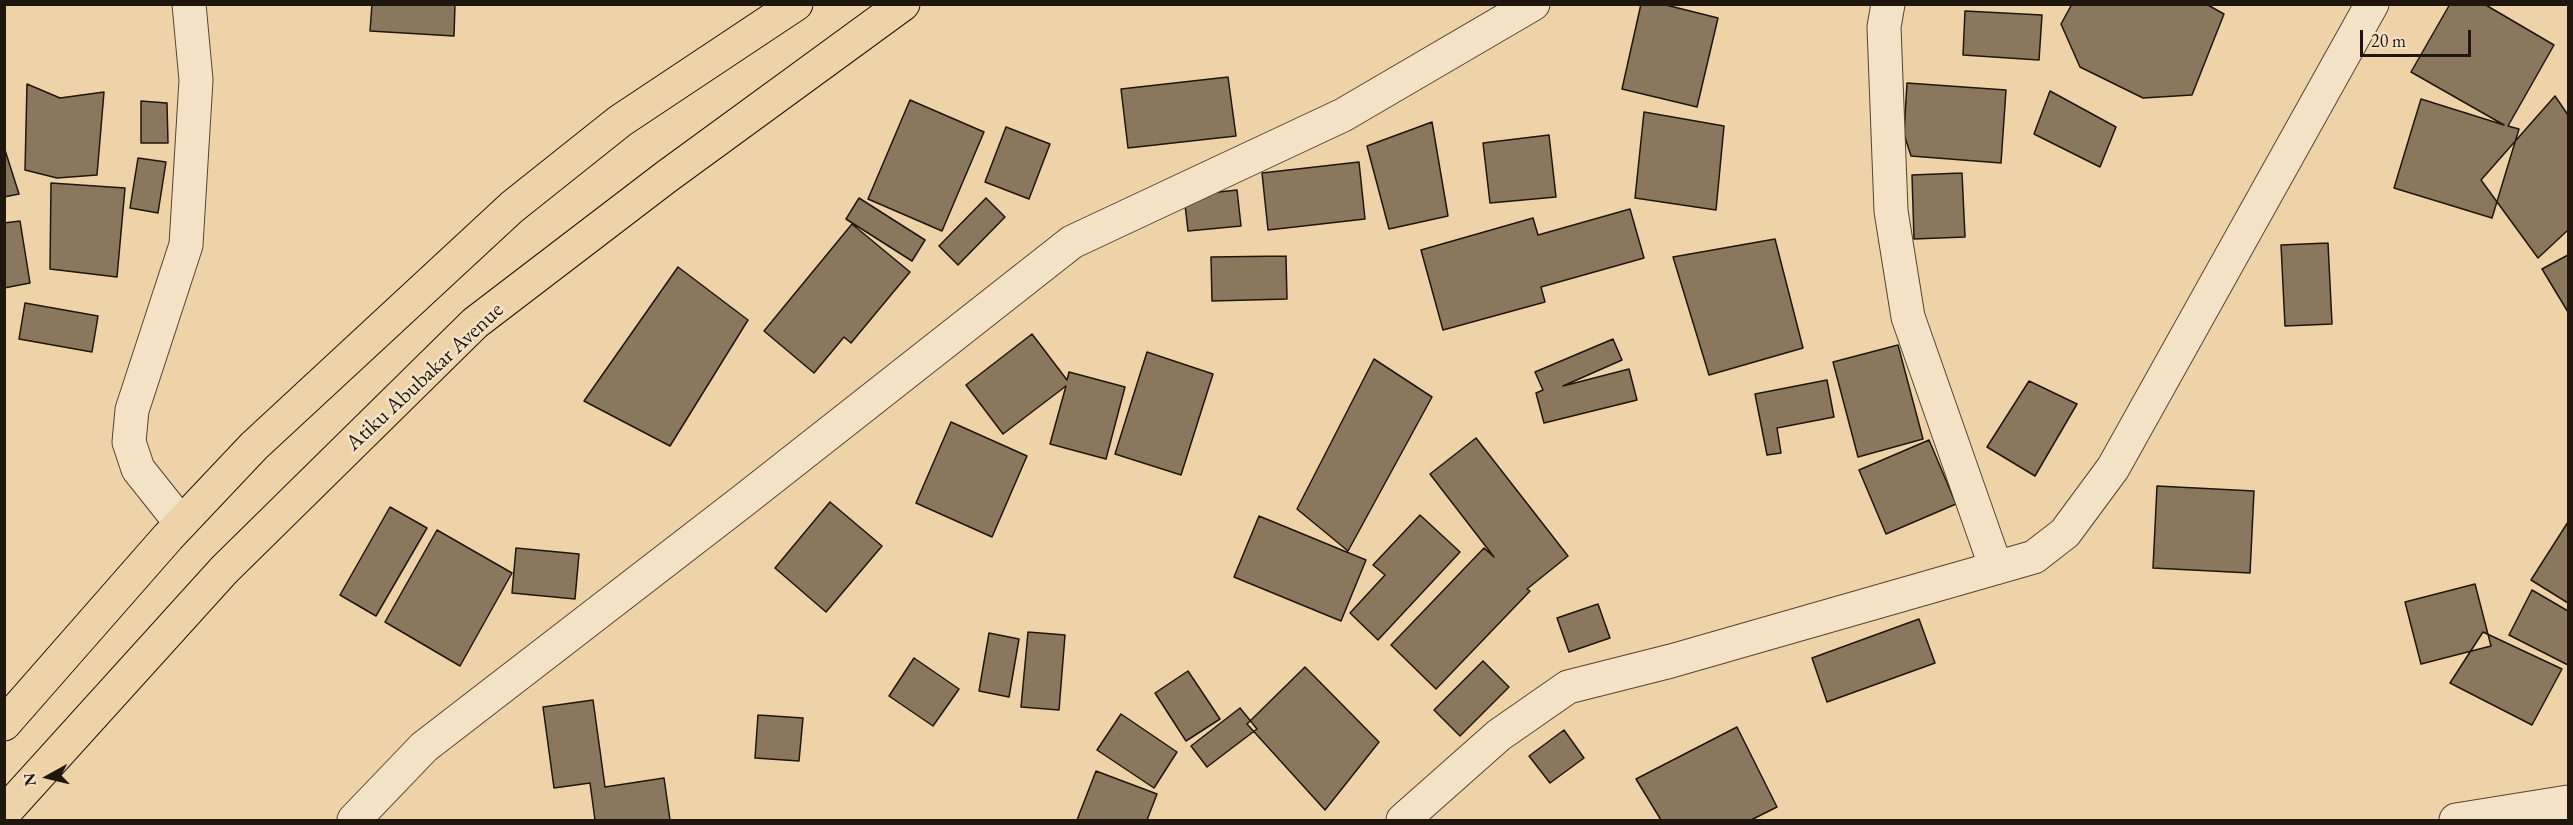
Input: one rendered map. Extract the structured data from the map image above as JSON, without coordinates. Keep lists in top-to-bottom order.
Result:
{
  "streets": {
    "main road": ["Atiku Abubakar Avenue"]
  },
  "scale_bar": "20 m",
  "north": "left"
}
